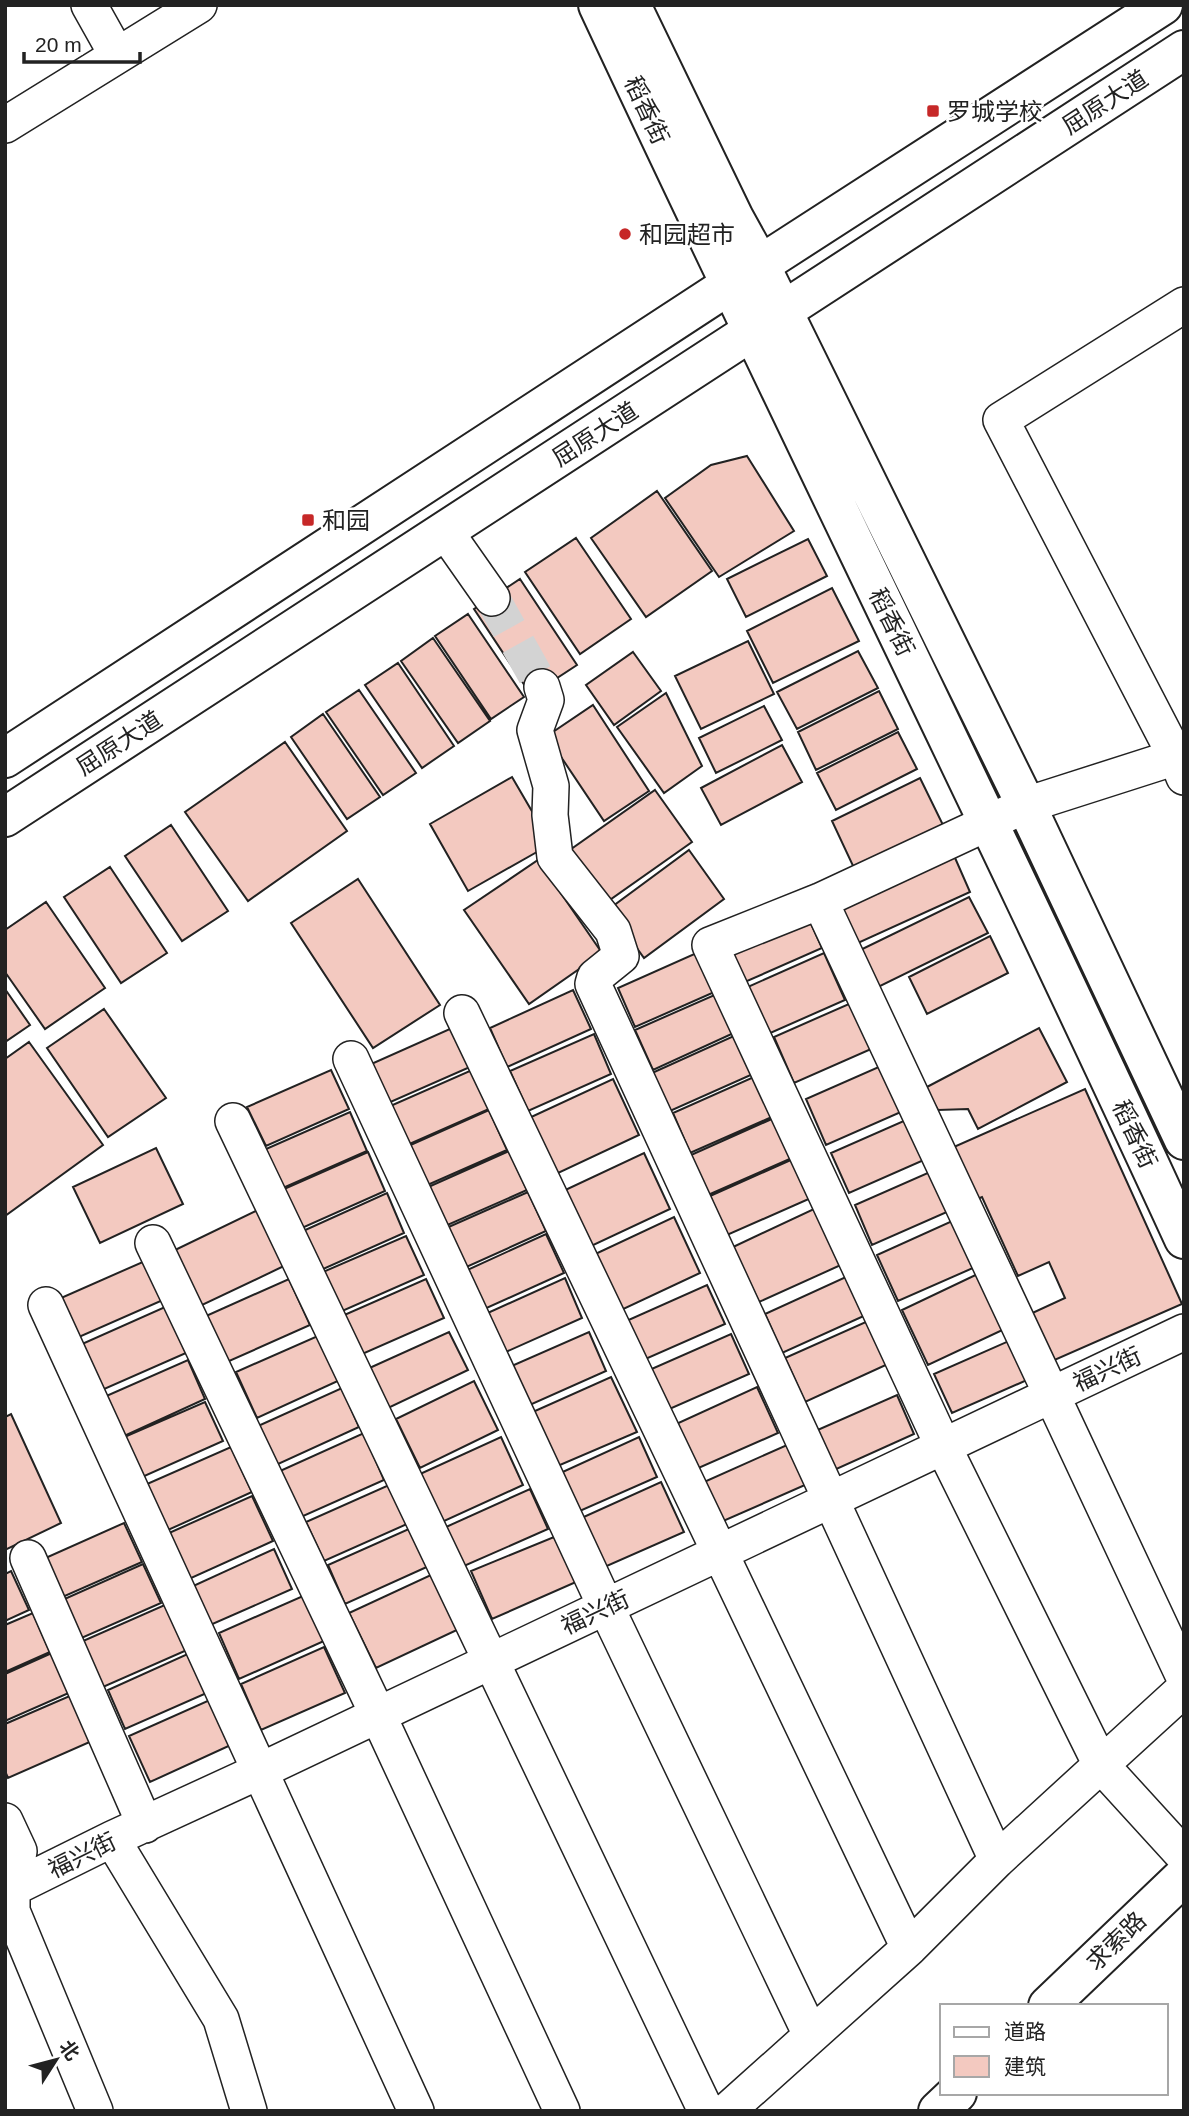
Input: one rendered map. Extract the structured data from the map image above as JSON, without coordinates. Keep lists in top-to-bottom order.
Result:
{
  "streets": {
    "street": [
      "屈原大道",
      "稻香街",
      "福兴街",
      "求索路"
    ]
  },
  "crossings": [
    ["屈原大道", "稻香街"]
  ],
  "places": {
    "transit": ["罗城学校", "和园"],
    "other": ["和园超市"]
  },
  "legend": ["道路", "建筑"],
  "scale_bar": "20 m",
  "north": "top right"
}
